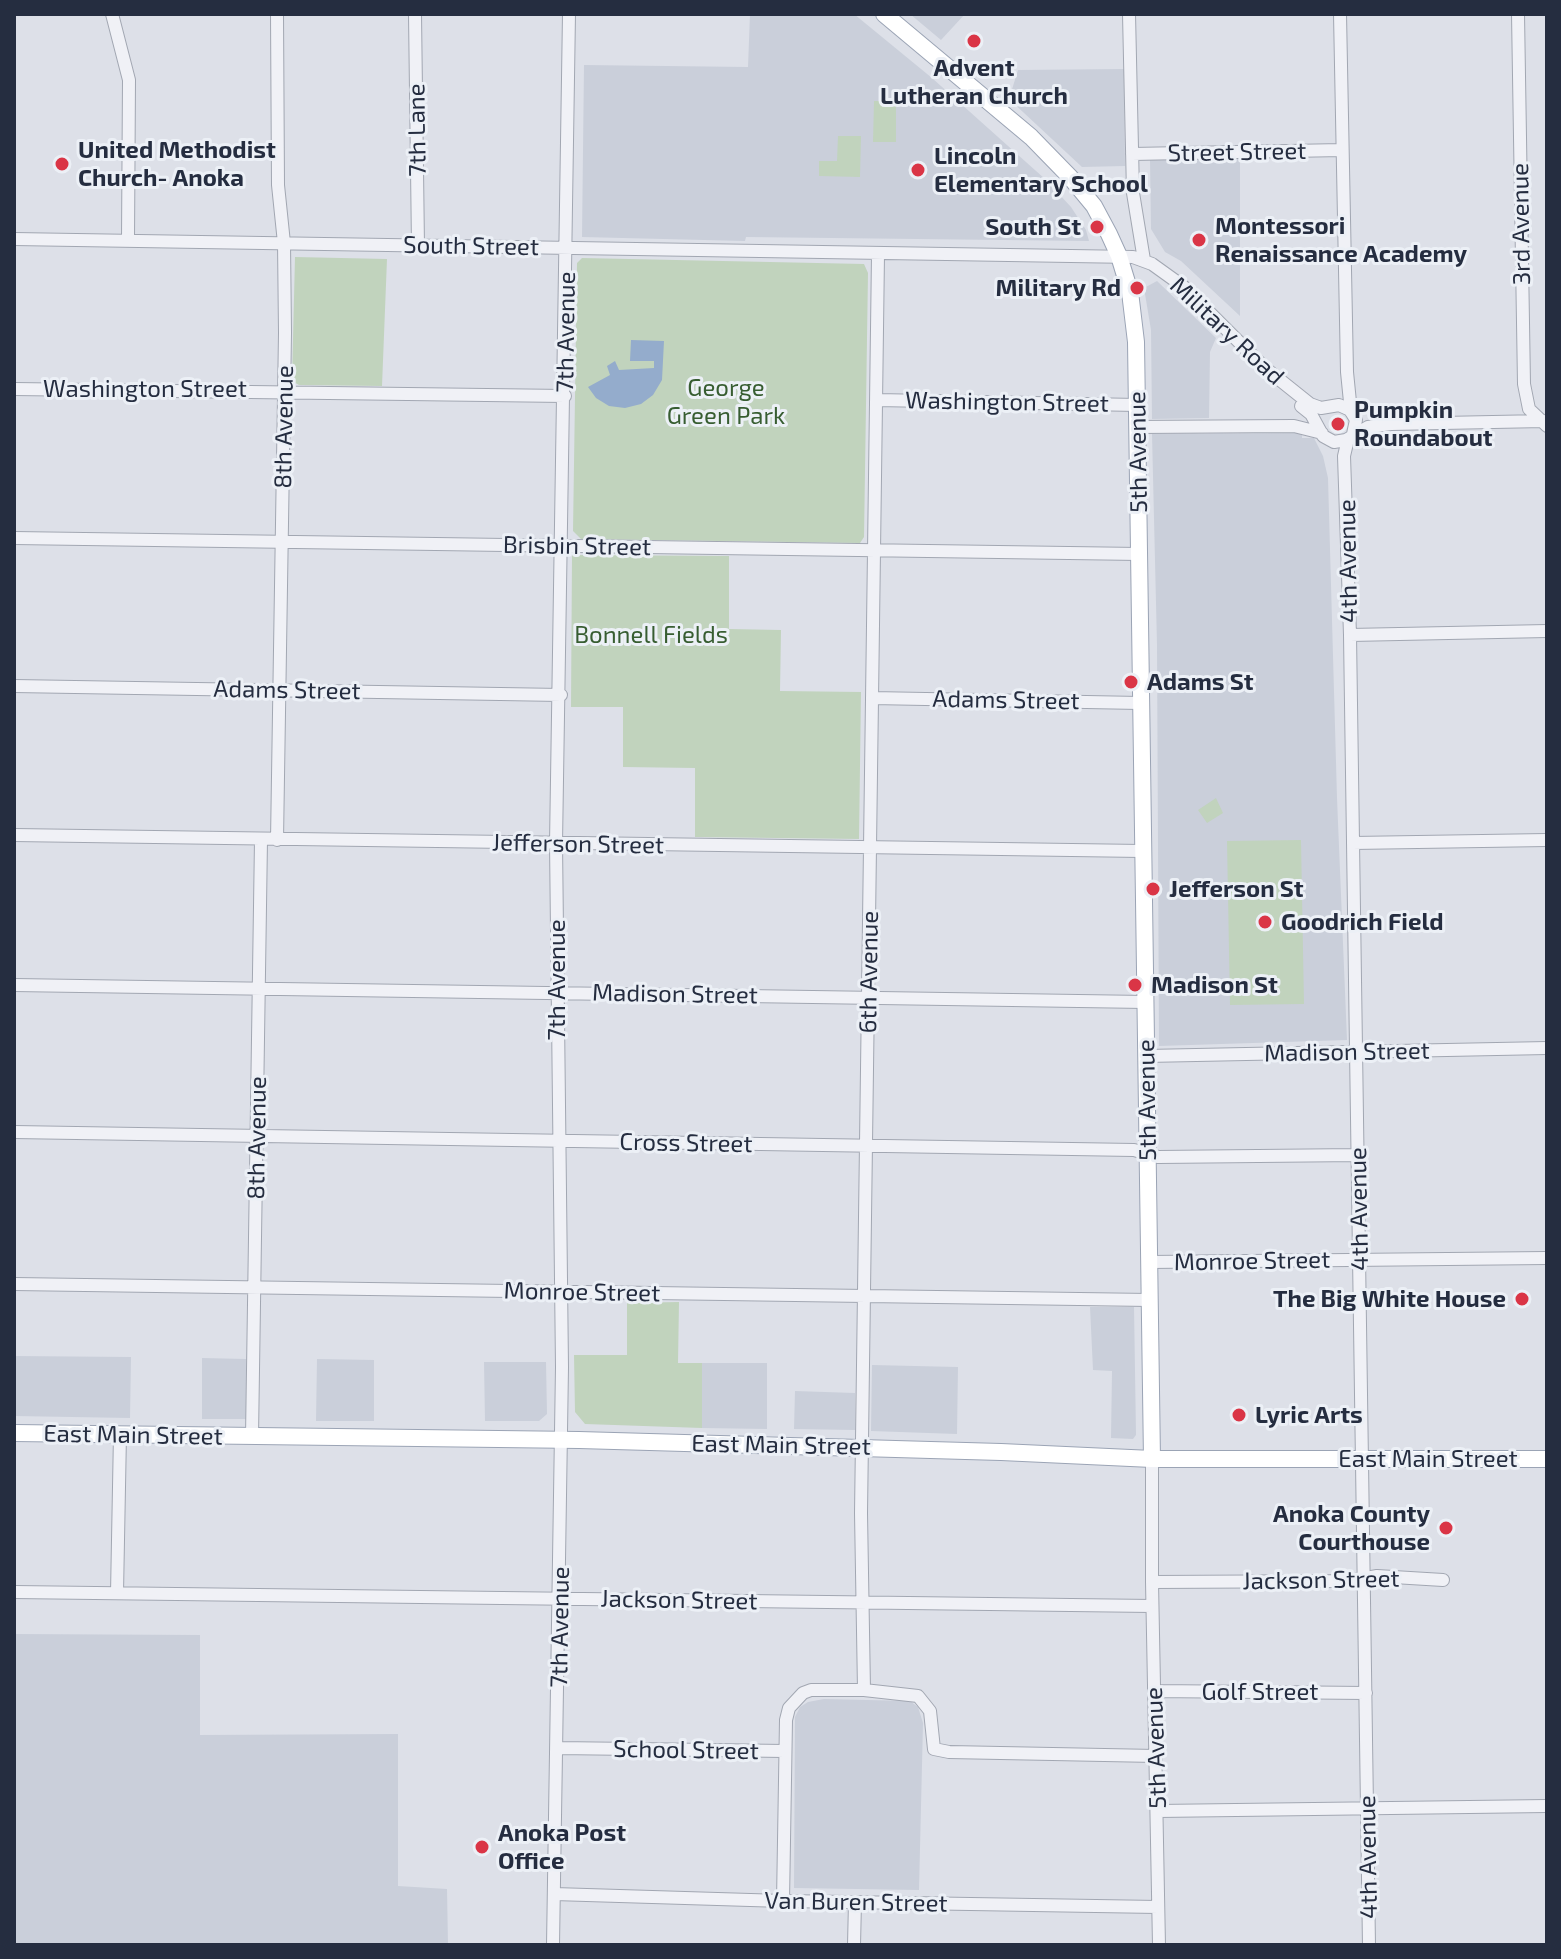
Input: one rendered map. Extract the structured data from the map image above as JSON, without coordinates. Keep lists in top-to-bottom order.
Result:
{
  "streets": {
    "main road": ["5th Avenue", "East Main Street"],
    "street": [
      "7th Lane",
      "Street Street",
      "3rd Avenue",
      "South Street",
      "Military Road",
      "7th Avenue",
      "Washington Street",
      "8th Avenue",
      "Brisbin Street",
      "4th Avenue",
      "Adams Street",
      "Jefferson Street",
      "6th Avenue",
      "Madison Street",
      "Cross Street",
      "Monroe Street",
      "Jackson Street",
      "Golf Street",
      "School Street",
      "Van Buren Street"
    ]
  },
  "crossings": [
    ["7th Lane", "South Street"],
    ["South Street", "Military Road"],
    ["South Street", "7th Avenue"],
    ["South Street", "8th Avenue"],
    ["South Street", "5th Avenue"],
    ["South Street", "6th Avenue"],
    ["Military Road", "Washington Street"],
    ["Military Road", "5th Avenue"],
    ["Military Road", "4th Avenue"],
    ["7th Avenue", "Washington Street"],
    ["7th Avenue", "Brisbin Street"],
    ["7th Avenue", "Adams Street"],
    ["7th Avenue", "Jefferson Street"],
    ["7th Avenue", "Madison Street"],
    ["7th Avenue", "Cross Street"],
    ["7th Avenue", "Monroe Street"],
    ["7th Avenue", "East Main Street"],
    ["7th Avenue", "Jackson Street"],
    ["7th Avenue", "School Street"],
    ["7th Avenue", "Van Buren Street"],
    ["Washington Street", "8th Avenue"],
    ["Washington Street", "5th Avenue"],
    ["Washington Street", "4th Avenue"],
    ["Washington Street", "6th Avenue"],
    ["8th Avenue", "Brisbin Street"],
    ["8th Avenue", "Adams Street"],
    ["8th Avenue", "Jefferson Street"],
    ["8th Avenue", "Madison Street"],
    ["8th Avenue", "Cross Street"],
    ["8th Avenue", "Monroe Street"],
    ["8th Avenue", "East Main Street"],
    ["5th Avenue", "Brisbin Street"],
    ["5th Avenue", "Adams Street"],
    ["5th Avenue", "Jefferson Street"],
    ["5th Avenue", "Madison Street"],
    ["5th Avenue", "Cross Street"],
    ["5th Avenue", "Monroe Street"],
    ["5th Avenue", "East Main Street"],
    ["5th Avenue", "Jackson Street"],
    ["5th Avenue", "Golf Street"],
    ["5th Avenue", "School Street"],
    ["5th Avenue", "Van Buren Street"],
    ["Brisbin Street", "6th Avenue"],
    ["4th Avenue", "Madison Street"],
    ["4th Avenue", "Cross Street"],
    ["4th Avenue", "Monroe Street"],
    ["4th Avenue", "East Main Street"],
    ["4th Avenue", "Jackson Street"],
    ["4th Avenue", "Golf Street"],
    ["Adams Street", "6th Avenue"],
    ["Jefferson Street", "6th Avenue"],
    ["6th Avenue", "Madison Street"],
    ["6th Avenue", "Cross Street"],
    ["6th Avenue", "Monroe Street"],
    ["6th Avenue", "East Main Street"],
    ["6th Avenue", "Jackson Street"],
    ["6th Avenue", "School Street"]
  ],
  "parks": ["George Green Park", "Bonnell Fields"],
  "places": [
    "Advent Lutheran Church",
    "United Methodist Church- Anoka",
    "Lincoln Elementary School",
    "South St",
    "Montessori Renaissance Academy",
    "Military Rd",
    "Pumpkin Roundabout",
    "Adams St",
    "Jefferson St",
    "Goodrich Field",
    "Madison St",
    "The Big White House",
    "Lyric Arts",
    "Anoka County Courthouse",
    "Anoka Post Office"
  ]
}
